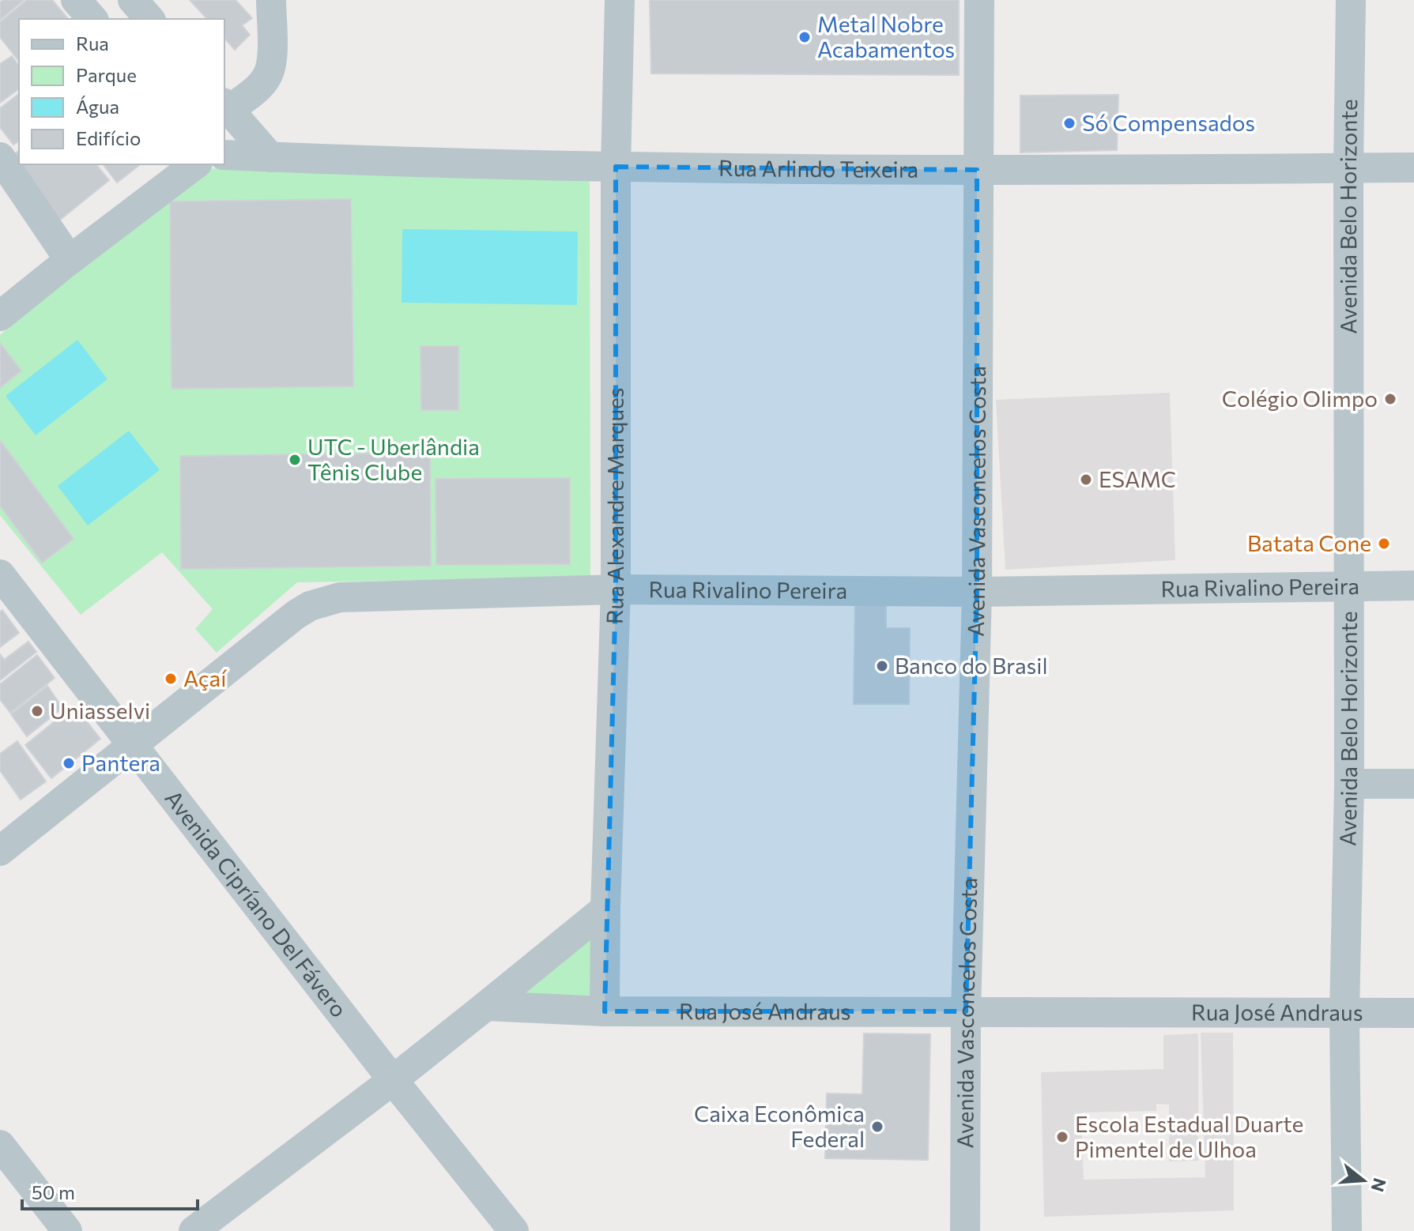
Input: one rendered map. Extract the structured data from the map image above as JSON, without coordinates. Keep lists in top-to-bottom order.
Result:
{
  "streets": {
    "street": [
      "Rua Arlindo Teixeira",
      "Avenida Belo Horizonte",
      "Avenida Vasconcelos Costa",
      "Rua Alexandre Marques",
      "Rua Rivalino Pereira",
      "Avenida Cipríano Del Fávero",
      "Rua José Andraus"
    ]
  },
  "crossings": [
    ["Rua Arlindo Teixeira", "Avenida Belo Horizonte"],
    ["Rua Arlindo Teixeira", "Avenida Vasconcelos Costa"],
    ["Rua Arlindo Teixeira", "Rua Alexandre Marques"],
    ["Avenida Belo Horizonte", "Rua Rivalino Pereira"],
    ["Avenida Belo Horizonte", "Rua José Andraus"],
    ["Avenida Vasconcelos Costa", "Rua Rivalino Pereira"],
    ["Avenida Vasconcelos Costa", "Rua José Andraus"],
    ["Rua Alexandre Marques", "Rua Rivalino Pereira"],
    ["Rua Alexandre Marques", "Rua José Andraus"],
    ["Rua Rivalino Pereira", "Avenida Cipríano Del Fávero"]
  ],
  "places": [
    "Metal Nobre Acabamentos",
    "Só Compensados",
    "Colégio Olimpo",
    "UTC - Uberlândia Tênis Clube",
    "ESAMC",
    "Batata Cone",
    "Banco do Brasil",
    "Açaí",
    "Uniasselvi",
    "Pantera",
    "Caixa Econômica Federal",
    "Escola Estadual Duarte Pimentel de Ulhoa"
  ],
  "legend": [
    "Rua",
    "Parque",
    "Água",
    "Edifício"
  ],
  "scale_bar": "50 m",
  "north": "right"
}
